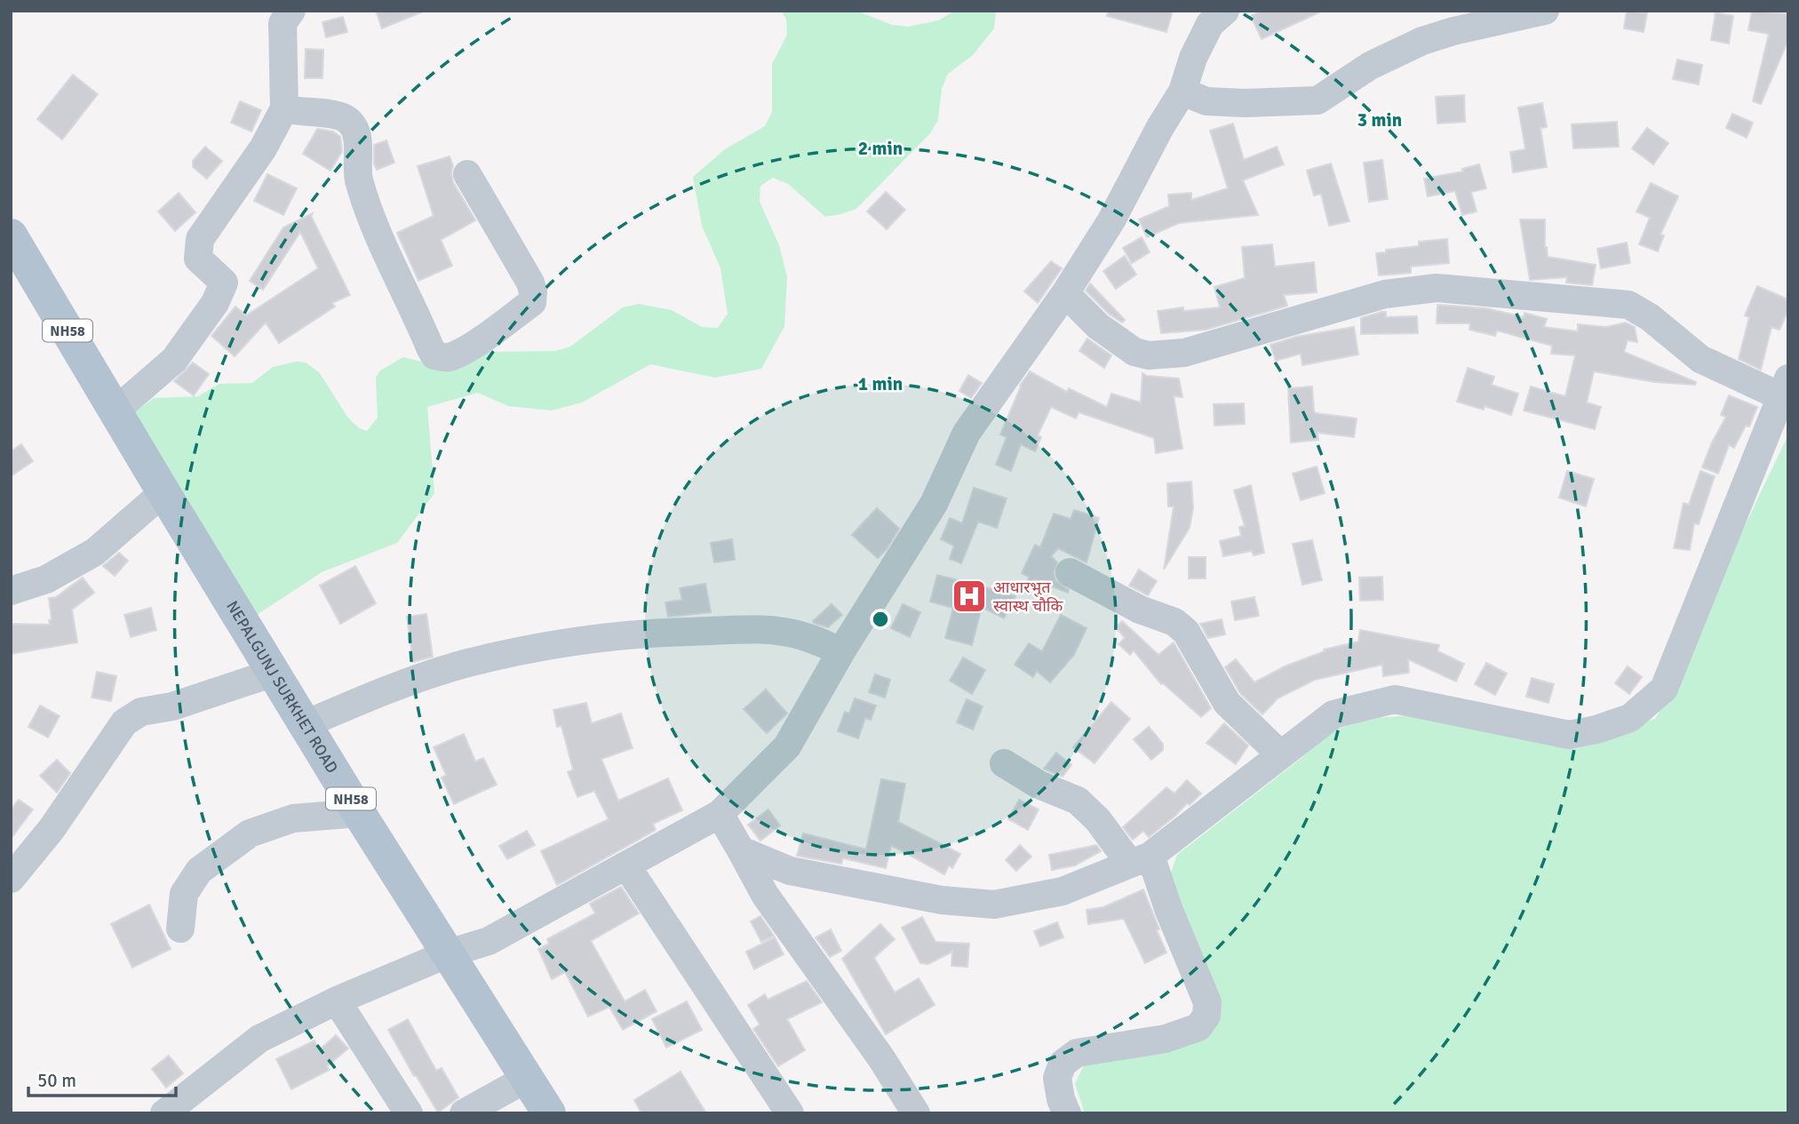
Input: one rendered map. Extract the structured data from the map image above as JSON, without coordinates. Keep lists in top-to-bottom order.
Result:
{
  "streets": {
    "main road": ["NH58", "NEPALGUNJ SURKHET ROAD"]
  },
  "crossings": [
    ["NH58", "NEPALGUNJ SURKHET ROAD"]
  ],
  "places": {
    "hospital": ["आधारभुत स्वास्थ चौकि"]
  },
  "scale_bar": "50 m",
  "rings": ["3 min", "2 min", "1 min"]
}
